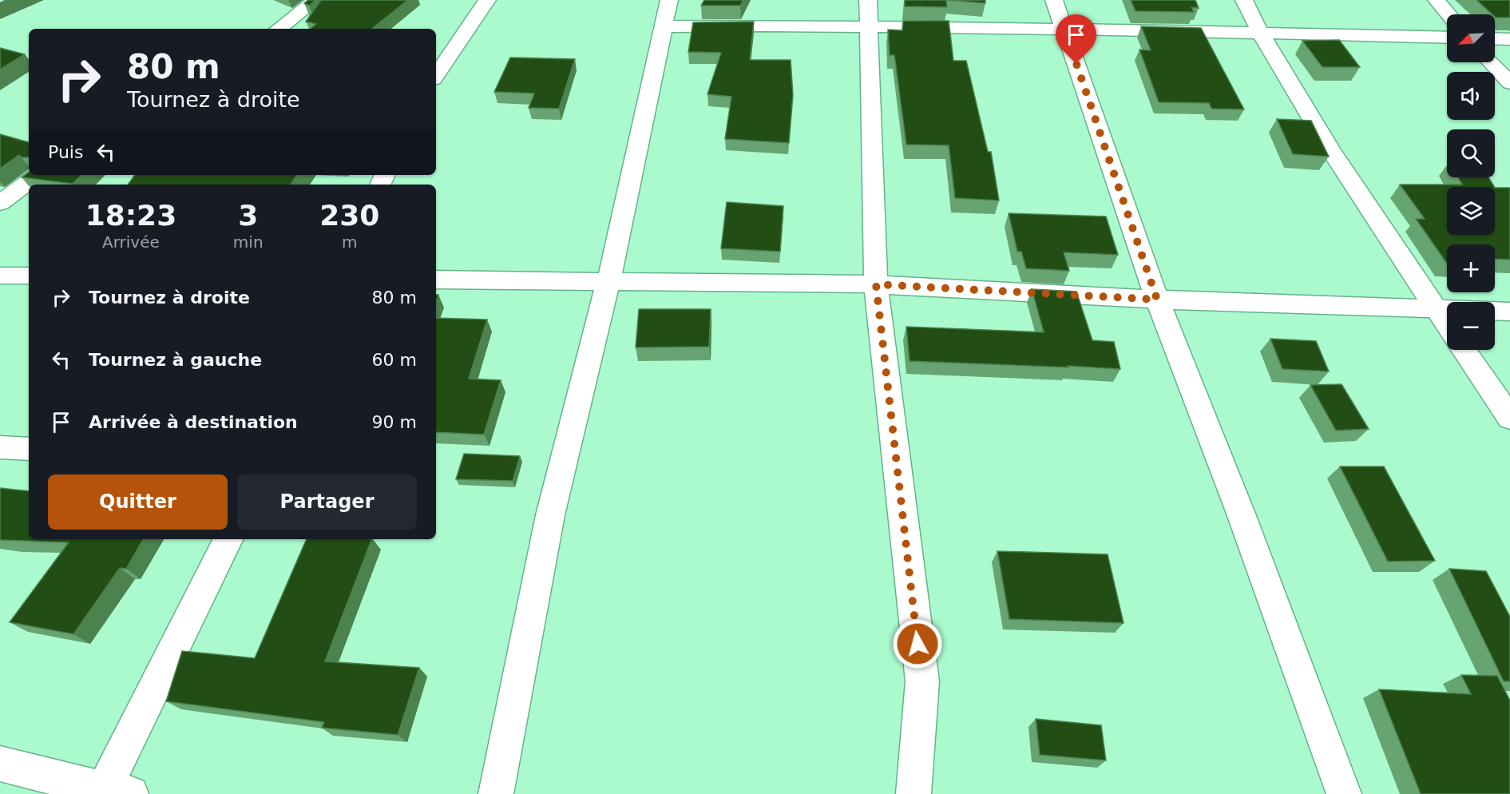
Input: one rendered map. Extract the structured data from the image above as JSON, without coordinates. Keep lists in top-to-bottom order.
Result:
{
  "north": "bottom left",
  "page": {
    "map_buttons": ["+", "−"],
    "turn": ["80 m", "Tournez à droite"],
    "then": "Puis",
    "eta": [
      "18:23",
      "Arrivée",
      "3",
      "min",
      "230",
      "m"
    ],
    "list": [
      {
        "name": "Tournez à droite",
        "value": "80 m"
      },
      {
        "name": "Tournez à gauche",
        "value": "60 m"
      },
      {
        "name": "Arrivée à destination",
        "value": "90 m"
      }
    ],
    "buttons": ["Quitter", "Partager"]
  }
}
